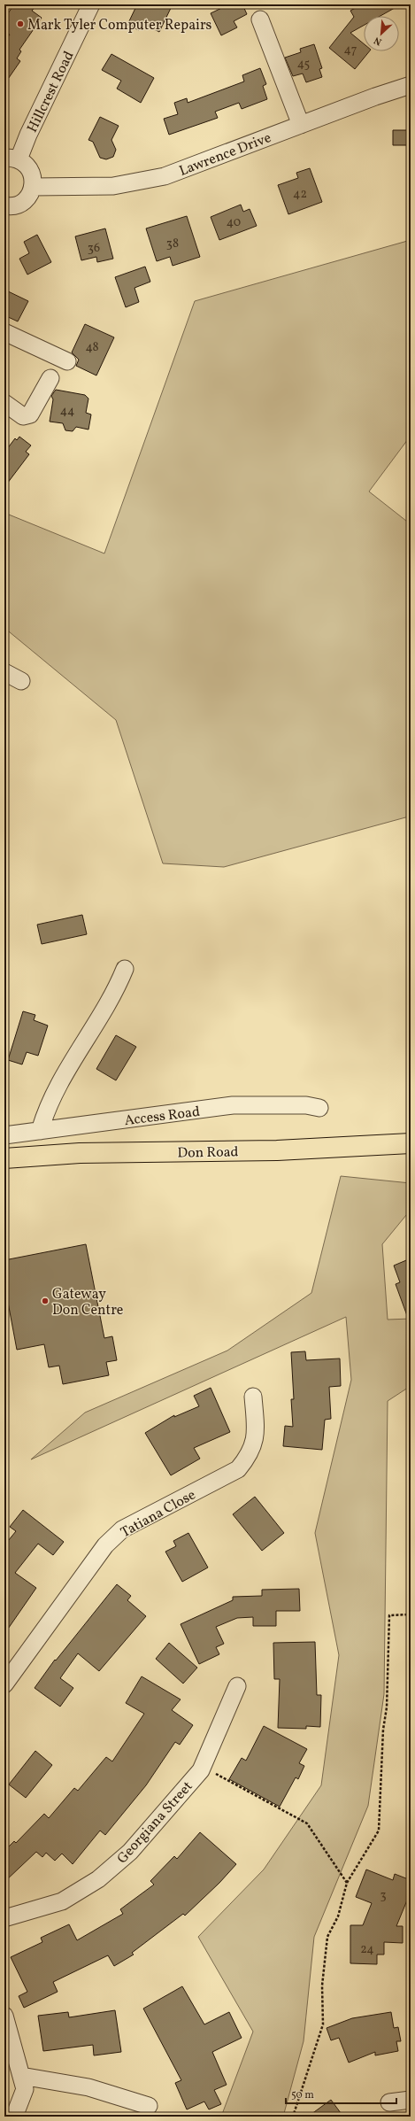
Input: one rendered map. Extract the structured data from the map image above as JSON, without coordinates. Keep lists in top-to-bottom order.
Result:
{
  "streets": {
    "main road": ["Don Road"],
    "street": [
      "Hillcrest Road",
      "Lawrence Drive",
      "Access Road",
      "Tatiana Close",
      "Georgiana Street"
    ]
  },
  "places": ["Mark Tyler Computer Repairs", "Gateway Don Centre"],
  "house_numbers": [
    "47",
    "45",
    "42",
    "40",
    "38",
    "36",
    "48",
    "44",
    "3",
    "24"
  ],
  "scale_bar": "50 m",
  "north": "bottom left"
}
